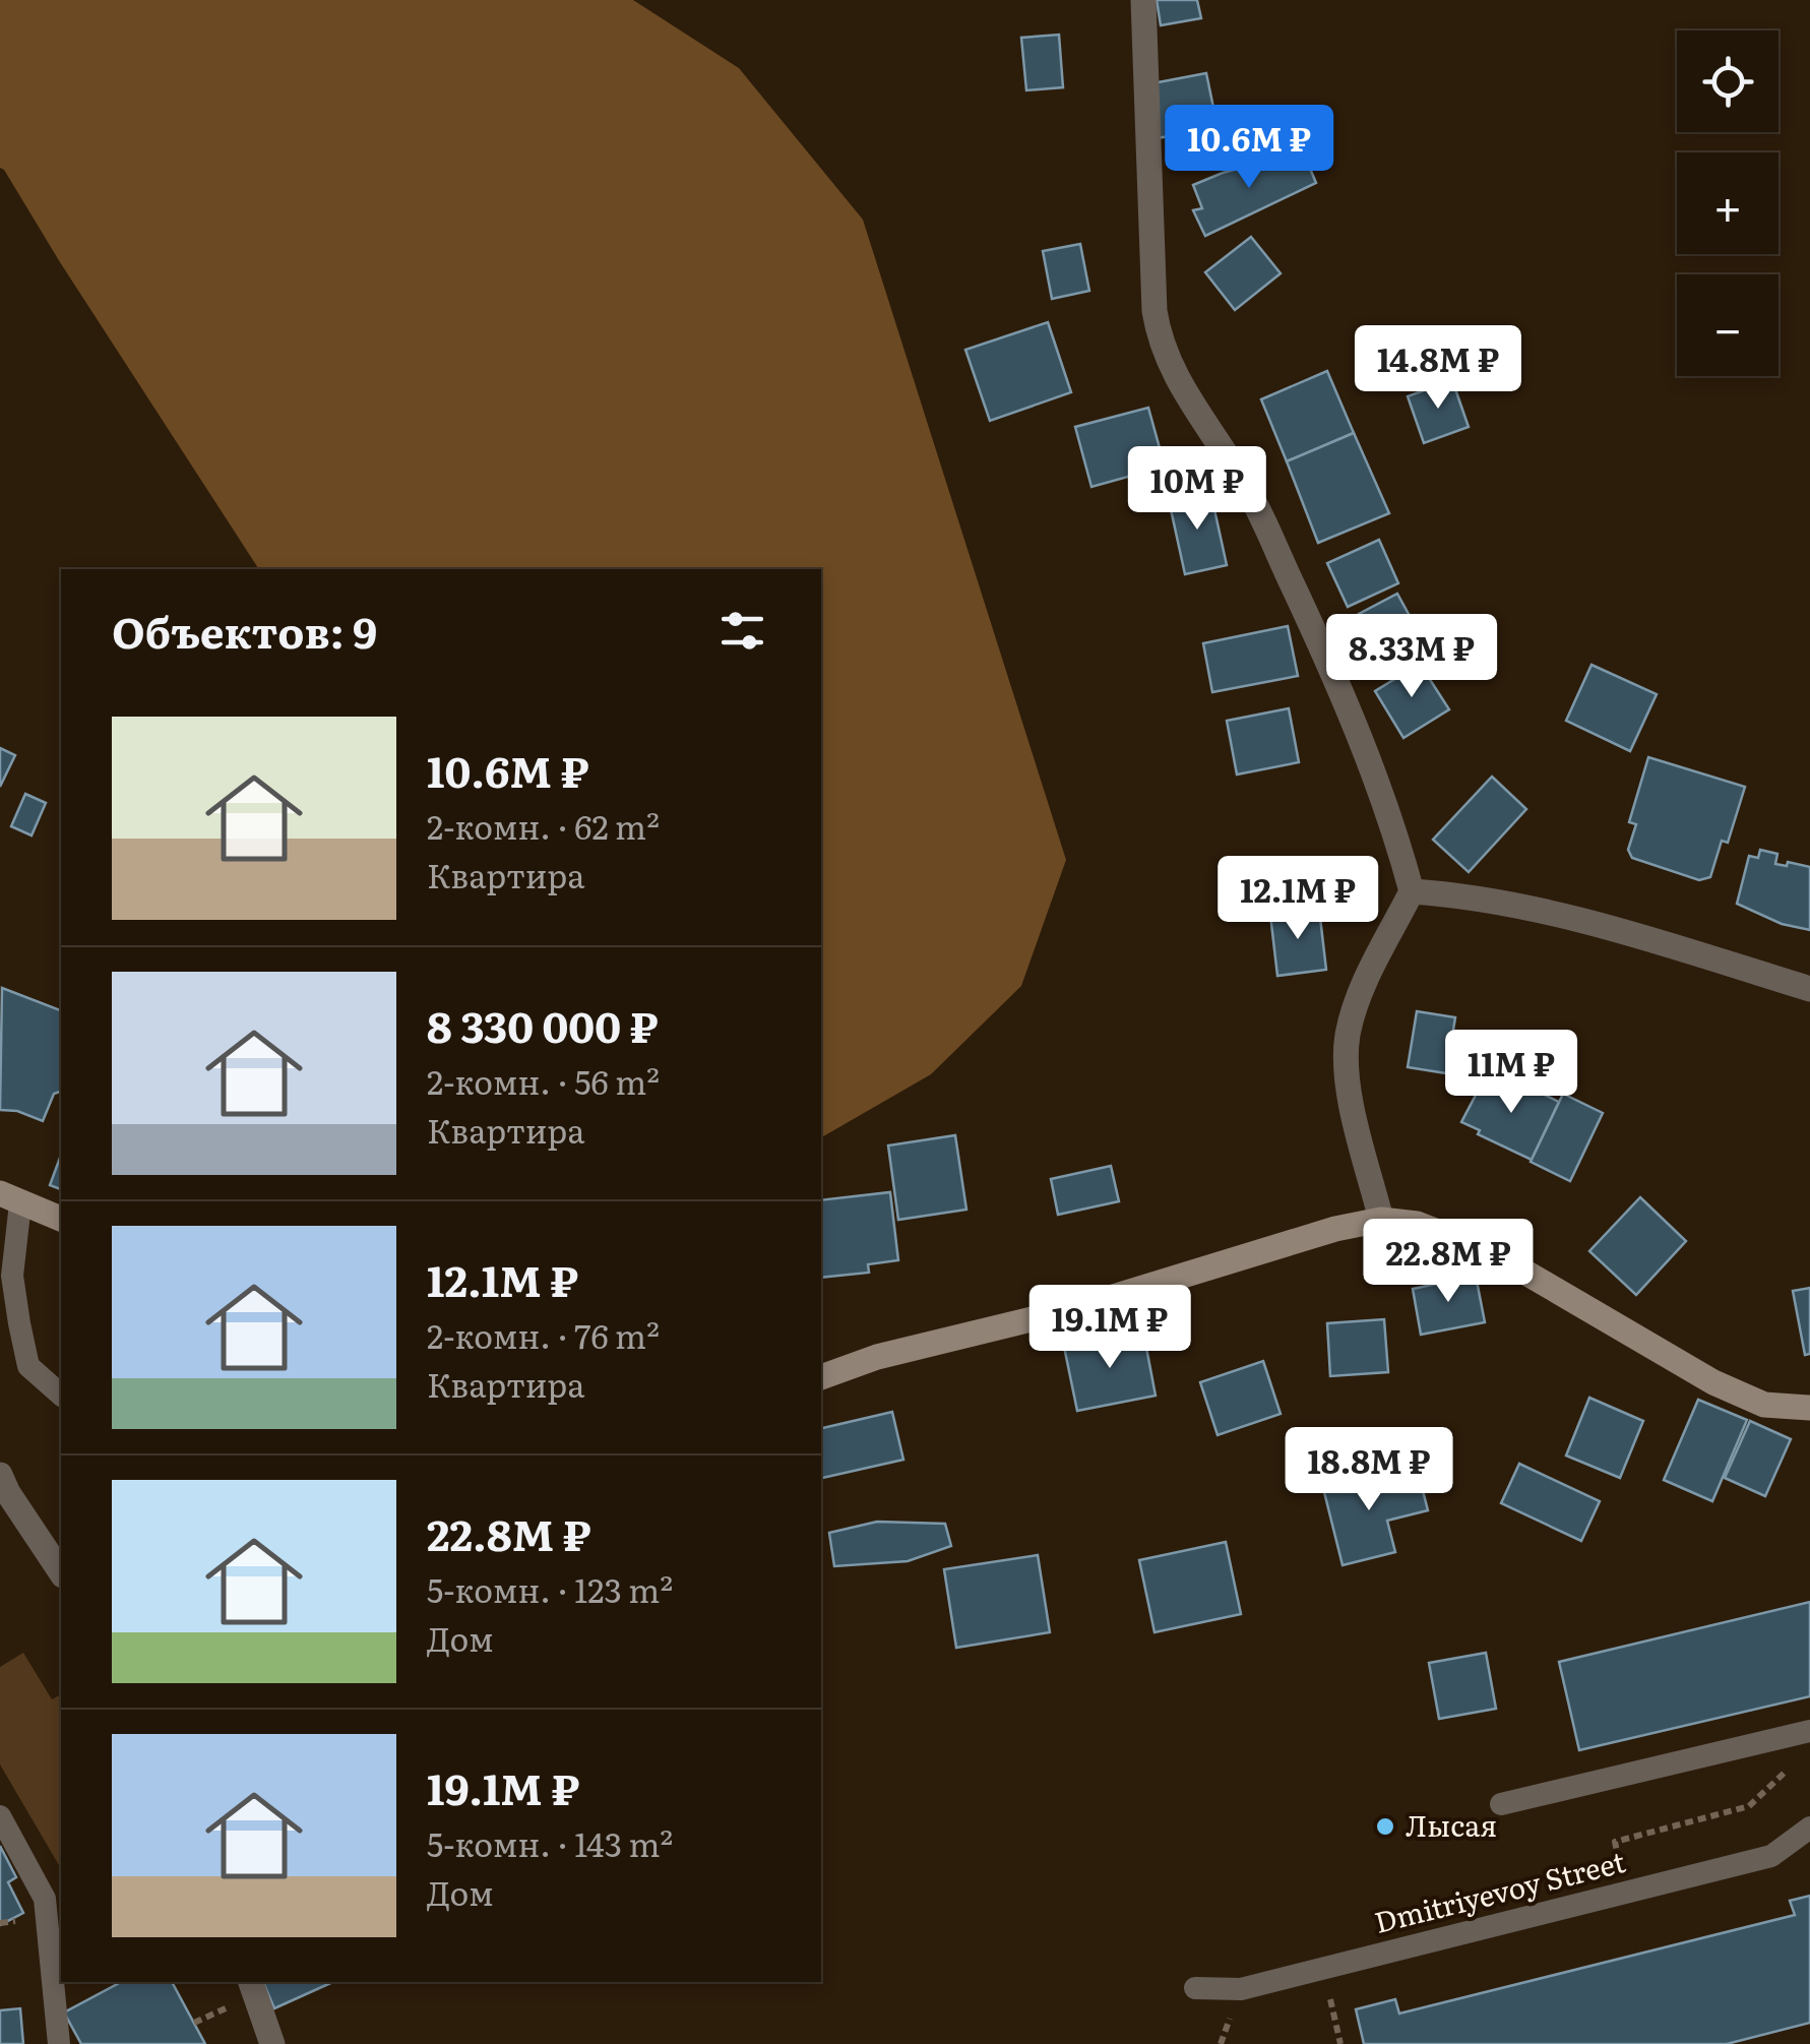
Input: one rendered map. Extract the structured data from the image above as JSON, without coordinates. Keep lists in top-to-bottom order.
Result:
{
  "streets": {
    "lane": ["Dmitriyevoy Street"]
  },
  "places": ["Лысая"],
  "page": {
    "map_buttons": ["+", "−"],
    "price": [
      "10.6M ₽",
      "14.8M ₽",
      "10M ₽",
      "8.33M ₽",
      "12.1M ₽",
      "11M ₽",
      "22.8M ₽",
      "19.1M ₽",
      "18.8M ₽"
    ],
    "heading": "Объектов: 9",
    "list": [
      {
        "name": "10.6M ₽",
        "note": "2-комн. · 62 m² · Квартира"
      },
      {
        "name": "8 330 000 ₽",
        "note": "2-комн. · 56 m² · Квартира"
      },
      {
        "name": "12.1M ₽",
        "note": "2-комн. · 76 m² · Квартира"
      },
      {
        "name": "22.8M ₽",
        "note": "5-комн. · 123 m² · Дом"
      },
      {
        "name": "19.1M ₽",
        "note": "5-комн. · 143 m² · Дом"
      }
    ]
  }
}
